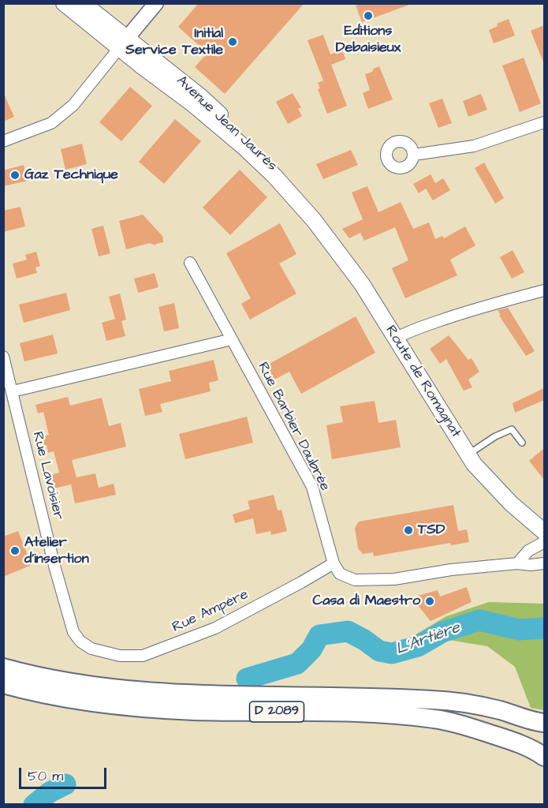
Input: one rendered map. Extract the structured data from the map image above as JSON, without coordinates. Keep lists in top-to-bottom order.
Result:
{
  "streets": {
    "highway": ["D 2089"],
    "main road": ["Avenue Jean Jaurès", "Route de Romagnat"],
    "street": ["Rue Barbier Daubrée", "Rue Lavoisier", "Rue Ampère"]
  },
  "crossings": [
    ["Avenue Jean Jaurès", "Route de Romagnat"],
    ["Rue Barbier Daubrée", "Rue Ampère"],
    ["Rue Lavoisier", "Rue Ampère"]
  ],
  "water": ["L'Artière"],
  "places": [
    "Editions Debaisieux",
    "Initial Service Textile",
    "Gaz Technique",
    "TSD",
    "Atelier d'insertion",
    "Casa di Maestro"
  ],
  "scale_bar": "50 m"
}
